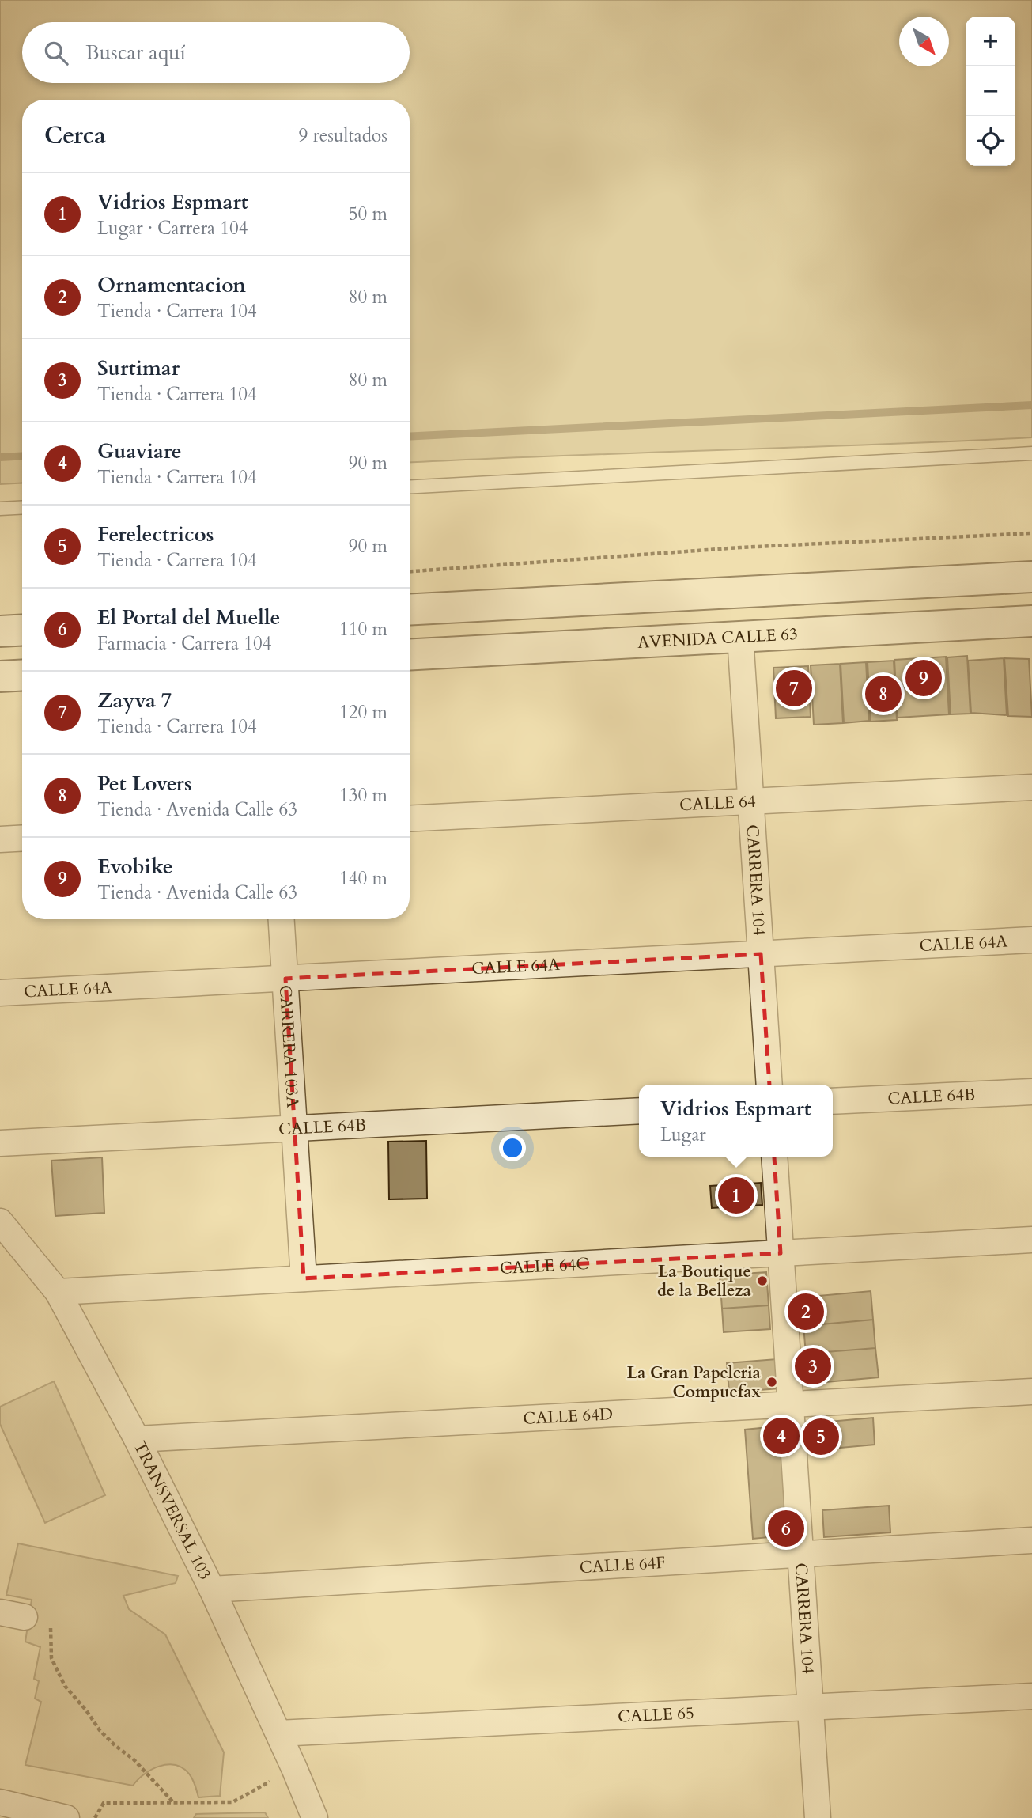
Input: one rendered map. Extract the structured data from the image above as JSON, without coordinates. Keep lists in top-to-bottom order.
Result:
{
  "streets": {
    "main road": ["AVENIDA CALLE 63"],
    "street": [
      "CALLE 64",
      "CARRERA 104",
      "CALLE 64A",
      "CARRERA 103A",
      "CALLE 64B",
      "CALLE 64C",
      "CALLE 64D",
      "TRANSVERSAL 103",
      "CALLE 64F",
      "CALLE 65"
    ]
  },
  "crossings": [
    ["AVENIDA CALLE 63", "CARRERA 104"],
    ["CALLE 64", "CARRERA 104"],
    ["CARRERA 104", "CALLE 64A"],
    ["CARRERA 104", "CALLE 64C"],
    ["CARRERA 104", "CALLE 64D"],
    ["CARRERA 104", "CALLE 64F"],
    ["CARRERA 104", "CALLE 65"],
    ["CALLE 64A", "CARRERA 103A"],
    ["CARRERA 103A", "CALLE 64B"],
    ["CARRERA 103A", "CALLE 64C"],
    ["CALLE 64C", "TRANSVERSAL 103"],
    ["CALLE 64D", "TRANSVERSAL 103"],
    ["TRANSVERSAL 103", "CALLE 64F"],
    ["TRANSVERSAL 103", "CALLE 65"]
  ],
  "places": ["La Boutique de la Belleza", "La Gran Papeleria Compuefax"],
  "north": "bottom right",
  "page": {
    "map_buttons": ["+", "−"],
    "search": "Buscar aquí",
    "heading": ["Cerca", "9 resultados"],
    "list": [
      {
        "mark": "1",
        "name": "Vidrios Espmart",
        "note": "Lugar · Carrera 104",
        "value": "50 m"
      },
      {
        "mark": "2",
        "name": "Ornamentacion",
        "note": "Tienda · Carrera 104",
        "value": "80 m"
      },
      {
        "mark": "3",
        "name": "Surtimar",
        "note": "Tienda · Carrera 104",
        "value": "80 m"
      },
      {
        "mark": "4",
        "name": "Guaviare",
        "note": "Tienda · Carrera 104",
        "value": "90 m"
      },
      {
        "mark": "5",
        "name": "Ferelectricos",
        "note": "Tienda · Carrera 104",
        "value": "90 m"
      },
      {
        "mark": "6",
        "name": "El Portal del Muelle",
        "note": "Farmacia · Carrera 104",
        "value": "110 m"
      },
      {
        "mark": "7",
        "name": "Zayva 7",
        "note": "Tienda · Carrera 104",
        "value": "120 m"
      },
      {
        "mark": "8",
        "name": "Pet Lovers",
        "note": "Tienda · Avenida Calle 63",
        "value": "130 m"
      },
      {
        "mark": "9",
        "name": "Evobike",
        "note": "Tienda · Avenida Calle 63",
        "value": "140 m"
      }
    ],
    "pins": [
      "9",
      "7",
      "8",
      "1",
      "2",
      "3",
      "4",
      "5",
      "6"
    ],
    "popup": ["Vidrios Espmart", "Lugar"]
  }
}
